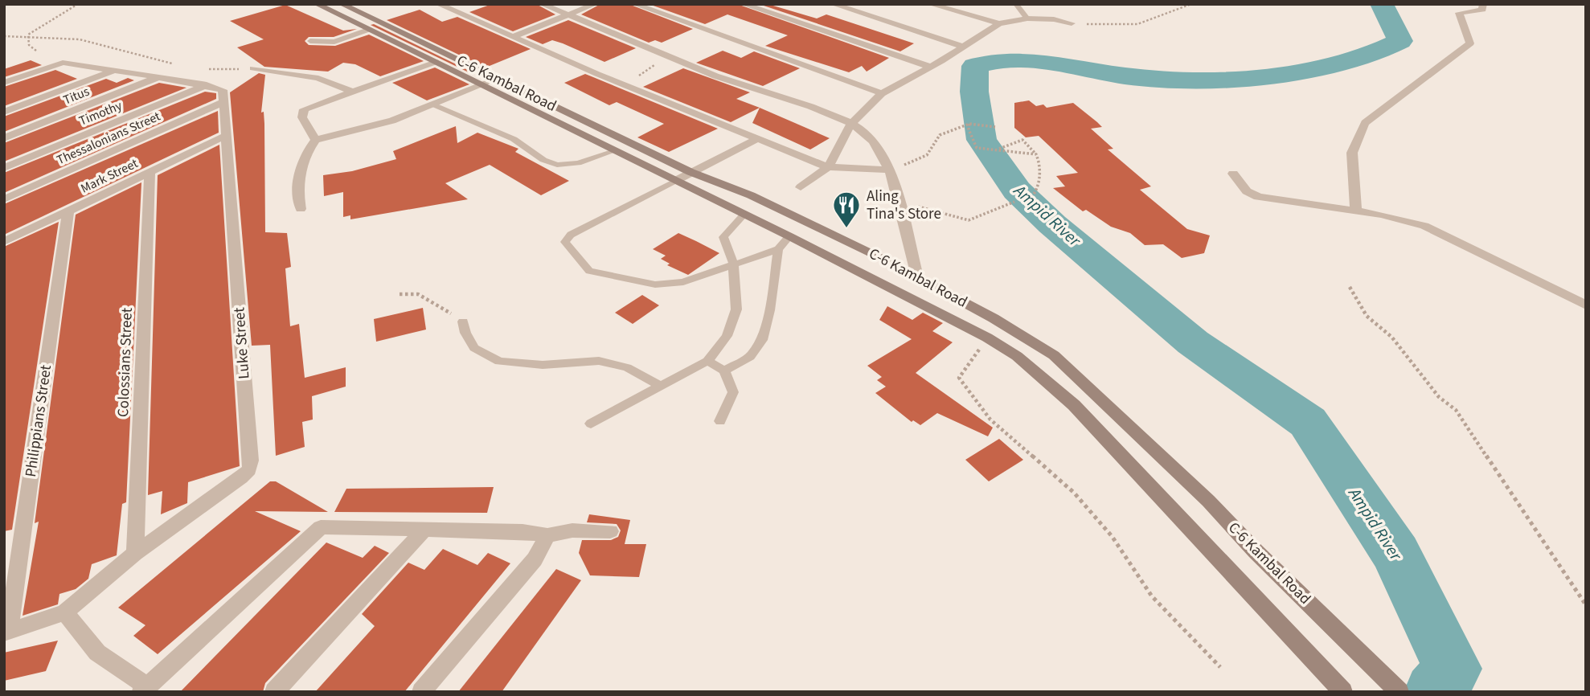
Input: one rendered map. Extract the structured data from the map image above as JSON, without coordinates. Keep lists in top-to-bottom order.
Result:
{
  "streets": {
    "main road": ["C-6 Kambal Road"],
    "street": [
      "Titus",
      "Timothy",
      "Thessalonians Street",
      "Mark Street",
      "Luke Street",
      "Colossians Street",
      "Philippians Street"
    ]
  },
  "crossings": [
    ["Thessalonians Street", "Luke Street"],
    ["Mark Street", "Luke Street"],
    ["Mark Street", "Colossians Street"],
    ["Mark Street", "Philippians Street"],
    ["Luke Street", "Colossians Street"],
    ["Luke Street", "Philippians Street"]
  ],
  "water": ["Ampid River"],
  "places": {
    "restaurant": ["Aling Tina's Store"]
  }
}
